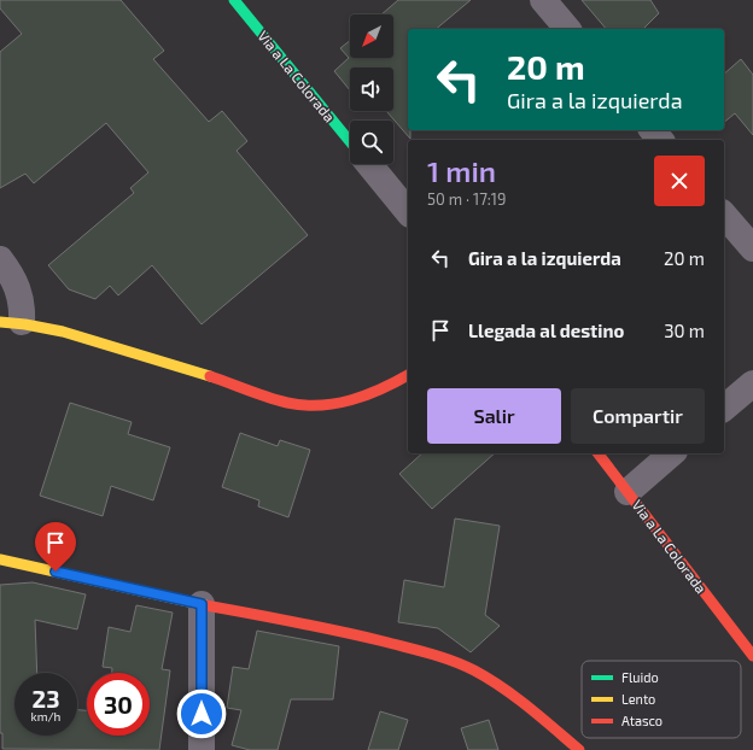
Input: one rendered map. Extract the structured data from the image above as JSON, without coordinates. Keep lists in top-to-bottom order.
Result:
{
  "streets": {
    "street": ["Via a La Colorada"]
  },
  "legend": ["Fluido", "Lento", "Atasco"],
  "north": "bottom left",
  "page": {
    "turn": ["20 m", "Gira a la izquierda"],
    "heading": ["1 min", "50 m · 17:19"],
    "list": [
      {
        "name": "Gira a la izquierda",
        "value": "20 m"
      },
      {
        "name": "Llegada al destino",
        "value": "30 m"
      }
    ],
    "buttons": ["Salir", "Compartir"],
    "speed": "23 km/h",
    "limit": "30"
  }
}
